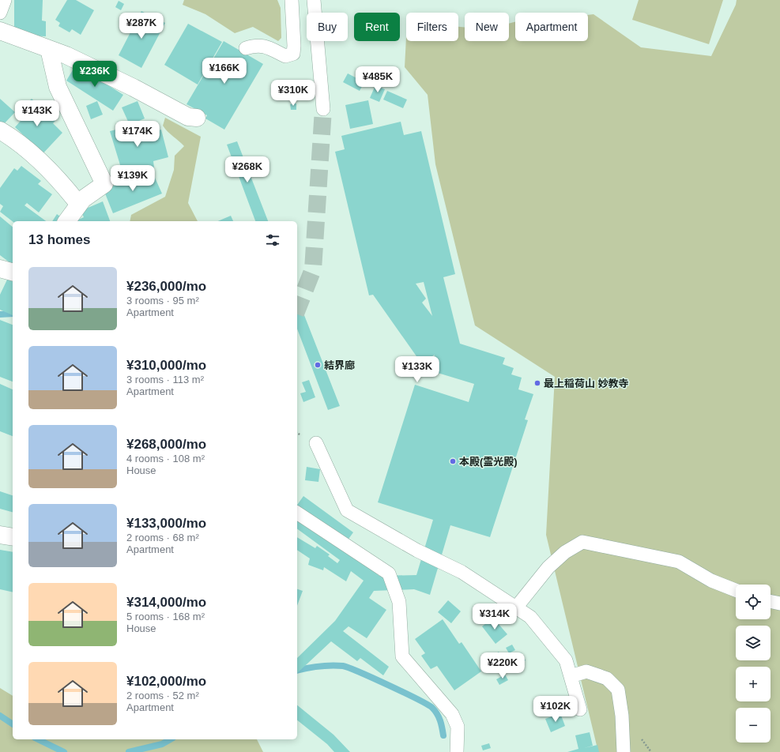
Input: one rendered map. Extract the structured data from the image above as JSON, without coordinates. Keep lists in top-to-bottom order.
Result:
{
  "places": ["結界廊", "最上稲荷山 妙教寺", "本殿(霊光殿)"],
  "page": {
    "price": [
      "¥287K",
      "¥166K",
      "¥236K",
      "¥485K",
      "¥310K",
      "¥143K",
      "¥174K",
      "¥268K",
      "¥139K",
      "¥133K",
      "¥314K",
      "¥220K",
      "¥102K"
    ],
    "chip": [
      "Buy",
      "Rent",
      "Filters",
      "New",
      "Apartment"
    ],
    "heading": "13 homes",
    "list": [
      {
        "name": "¥236,000/mo",
        "note": "3 rooms · 95 m² · Apartment"
      },
      {
        "name": "¥310,000/mo",
        "note": "3 rooms · 113 m² · Apartment"
      },
      {
        "name": "¥268,000/mo",
        "note": "4 rooms · 108 m² · House"
      },
      {
        "name": "¥133,000/mo",
        "note": "2 rooms · 68 m² · Apartment"
      },
      {
        "name": "¥314,000/mo",
        "note": "5 rooms · 168 m² · House"
      },
      {
        "name": "¥102,000/mo",
        "note": "2 rooms · 52 m² · Apartment"
      }
    ],
    "map_buttons": ["+", "−"]
  }
}
